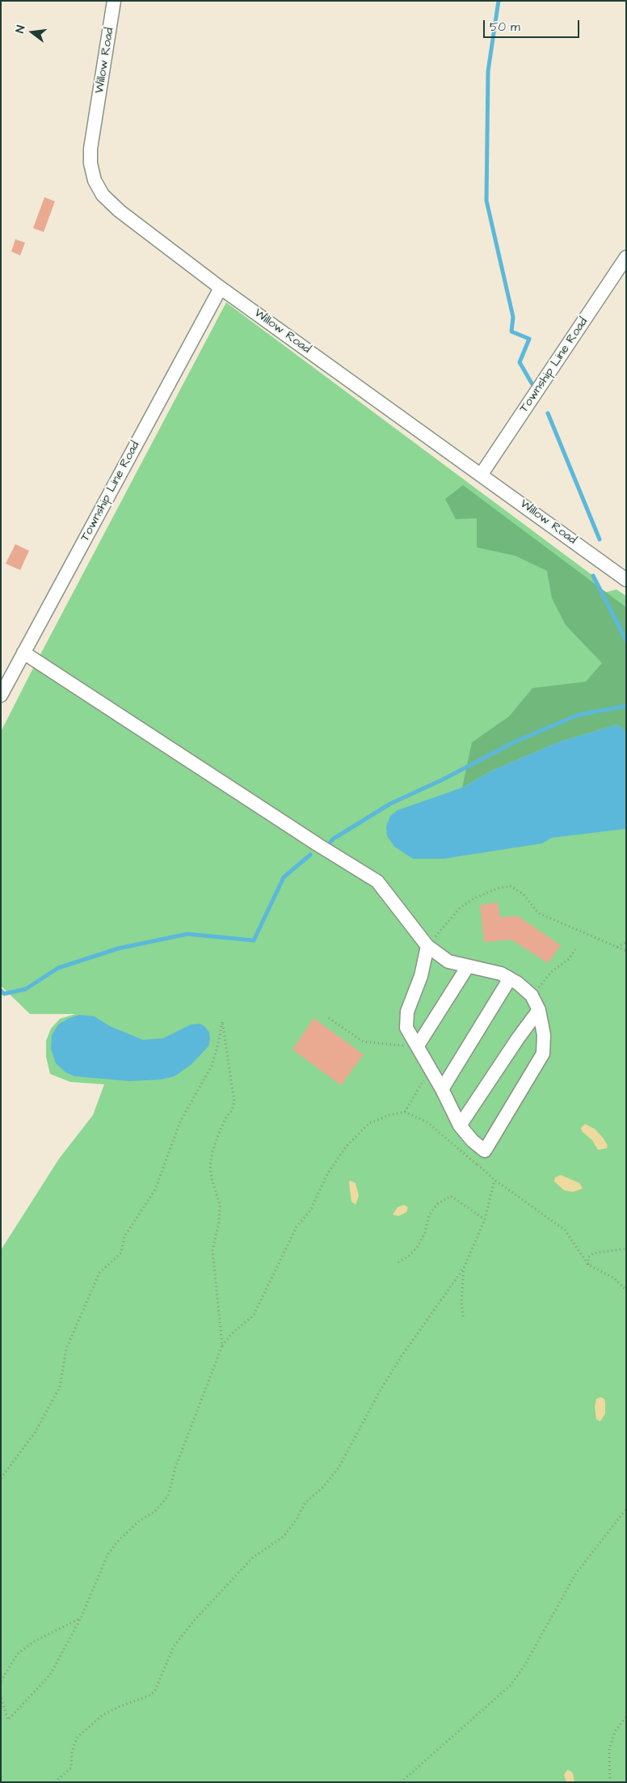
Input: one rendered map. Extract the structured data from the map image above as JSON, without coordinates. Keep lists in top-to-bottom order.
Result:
{
  "streets": {
    "street": ["Willow Road", "Township Line Road"]
  },
  "crossings": [
    ["Willow Road", "Township Line Road"]
  ],
  "scale_bar": "50 m",
  "north": "left"
}
